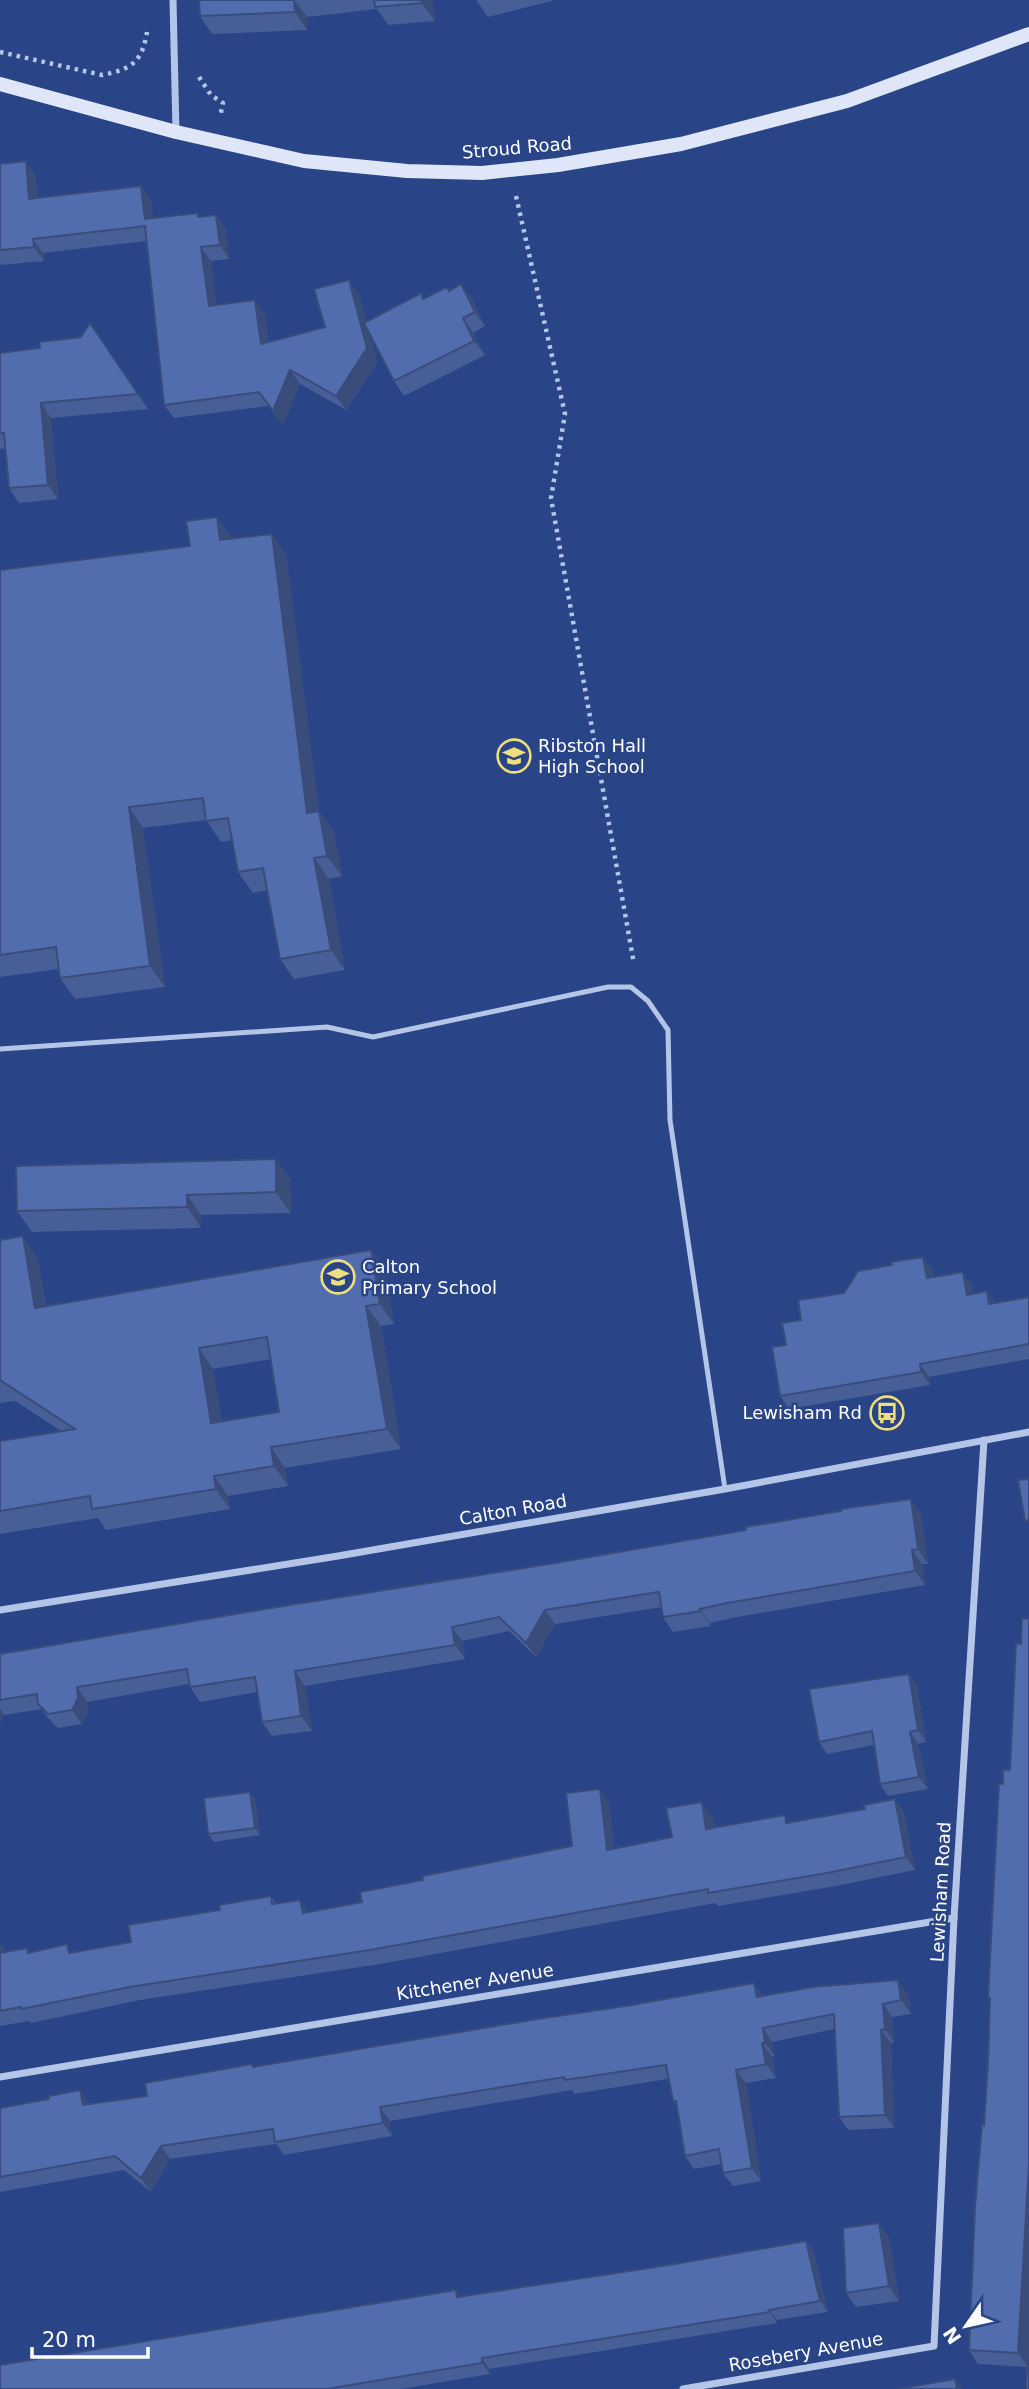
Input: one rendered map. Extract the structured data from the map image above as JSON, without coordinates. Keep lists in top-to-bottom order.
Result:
{
  "streets": {
    "main road": ["Stroud Road"],
    "street": [
      "Calton Road",
      "Lewisham Road",
      "Kitchener Avenue",
      "Rosebery Avenue"
    ]
  },
  "crossings": [
    ["Calton Road", "Lewisham Road"],
    ["Lewisham Road", "Kitchener Avenue"],
    ["Lewisham Road", "Rosebery Avenue"]
  ],
  "places": {
    "school or university": ["Ribston Hall High School", "Calton Primary School"],
    "bus stop": ["Lewisham Rd"]
  },
  "scale_bar": "20 m",
  "north": "bottom left"
}
